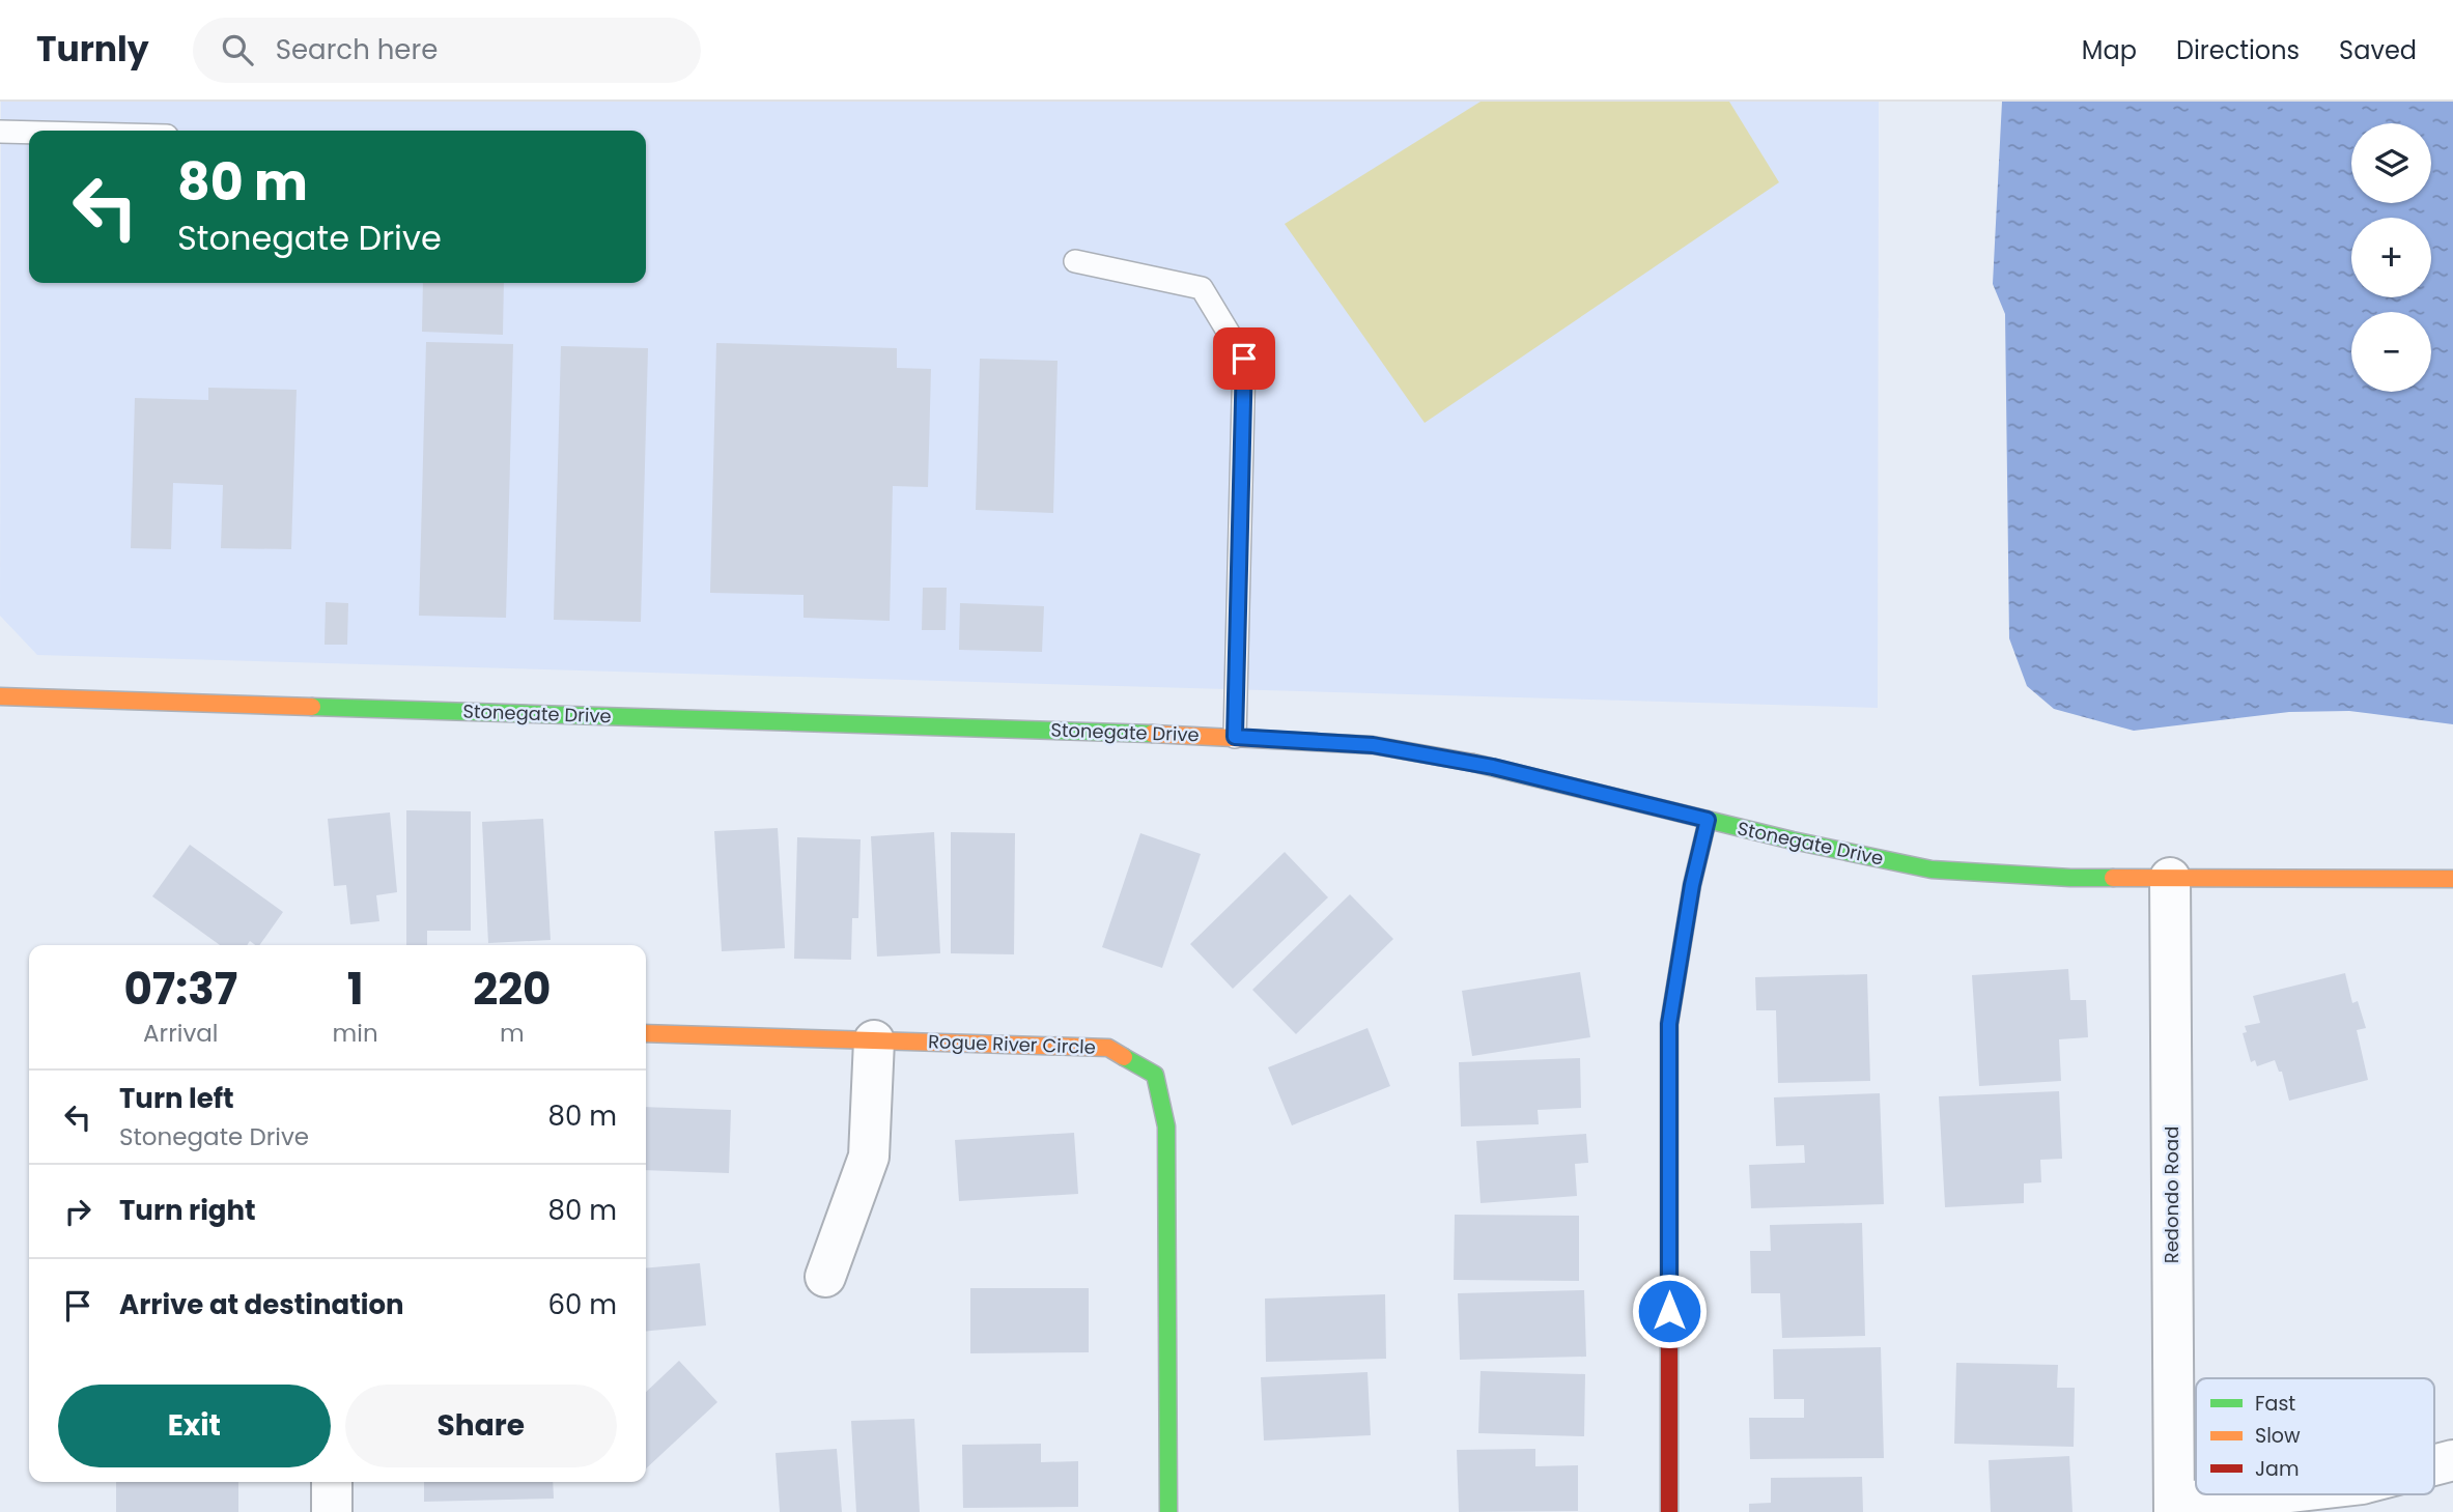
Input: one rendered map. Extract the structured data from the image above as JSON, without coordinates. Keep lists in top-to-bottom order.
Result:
{
  "streets": {
    "street": ["Stonegate Drive", "Rogue River Circle", "Redondo Road"]
  },
  "crossings": [
    ["Stonegate Drive", "Redondo Road"]
  ],
  "legend": ["Fast", "Slow", "Jam"],
  "page": {
    "header": "Turnly",
    "search": "Search here",
    "nav": ["Map", "Directions", "Saved"],
    "map_buttons": ["+", "−"],
    "turn": ["80 m", "Stonegate Drive"],
    "eta": [
      "07:37",
      "Arrival",
      "1",
      "min",
      "220",
      "m"
    ],
    "list": [
      {
        "name": "Turn left",
        "note": "Stonegate Drive",
        "value": "80 m"
      },
      {
        "name": "Turn right",
        "value": "80 m"
      },
      {
        "name": "Arrive at destination",
        "value": "60 m"
      }
    ],
    "buttons": ["Exit", "Share"]
  }
}
